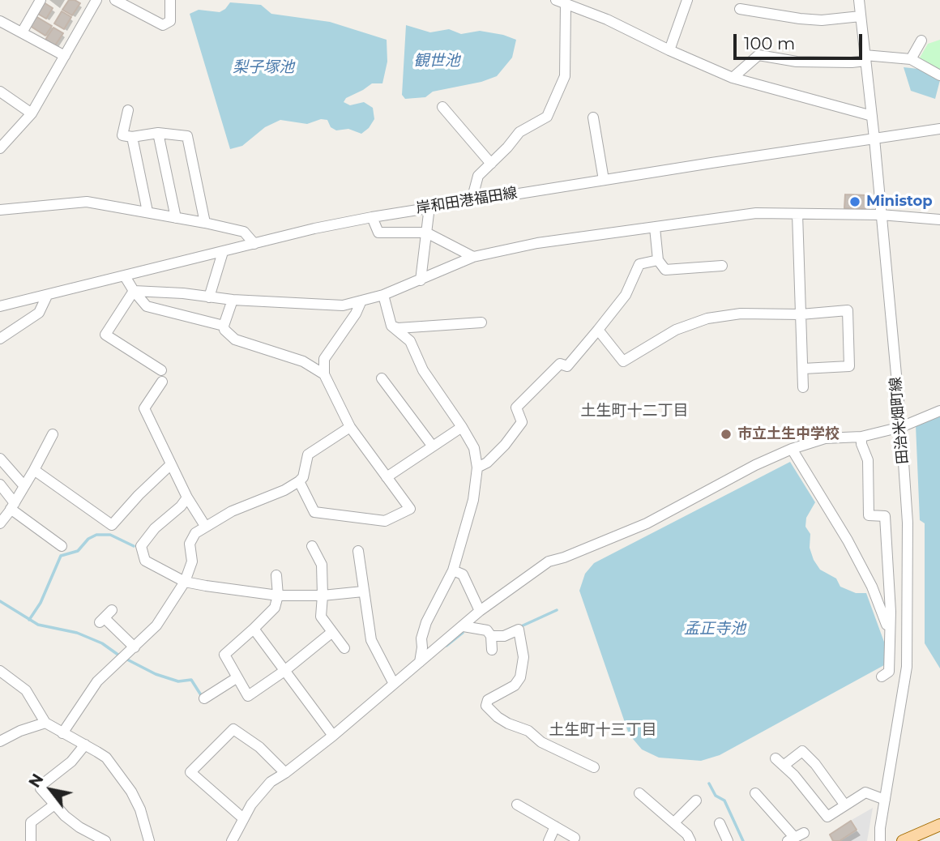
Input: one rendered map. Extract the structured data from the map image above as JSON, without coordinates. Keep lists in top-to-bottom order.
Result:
{
  "streets": {
    "street": ["岸和田港福田線", "田治米畑町線"]
  },
  "crossings": [
    ["岸和田港福田線", "田治米畑町線"]
  ],
  "districts": ["土生町十二丁目", "土生町十三丁目"],
  "water": ["観世池", "梨子塚池", "孟正寺池"],
  "places": ["Ministop", "市立土生中学校"],
  "scale_bar": "100 m",
  "north": "top left"
}
